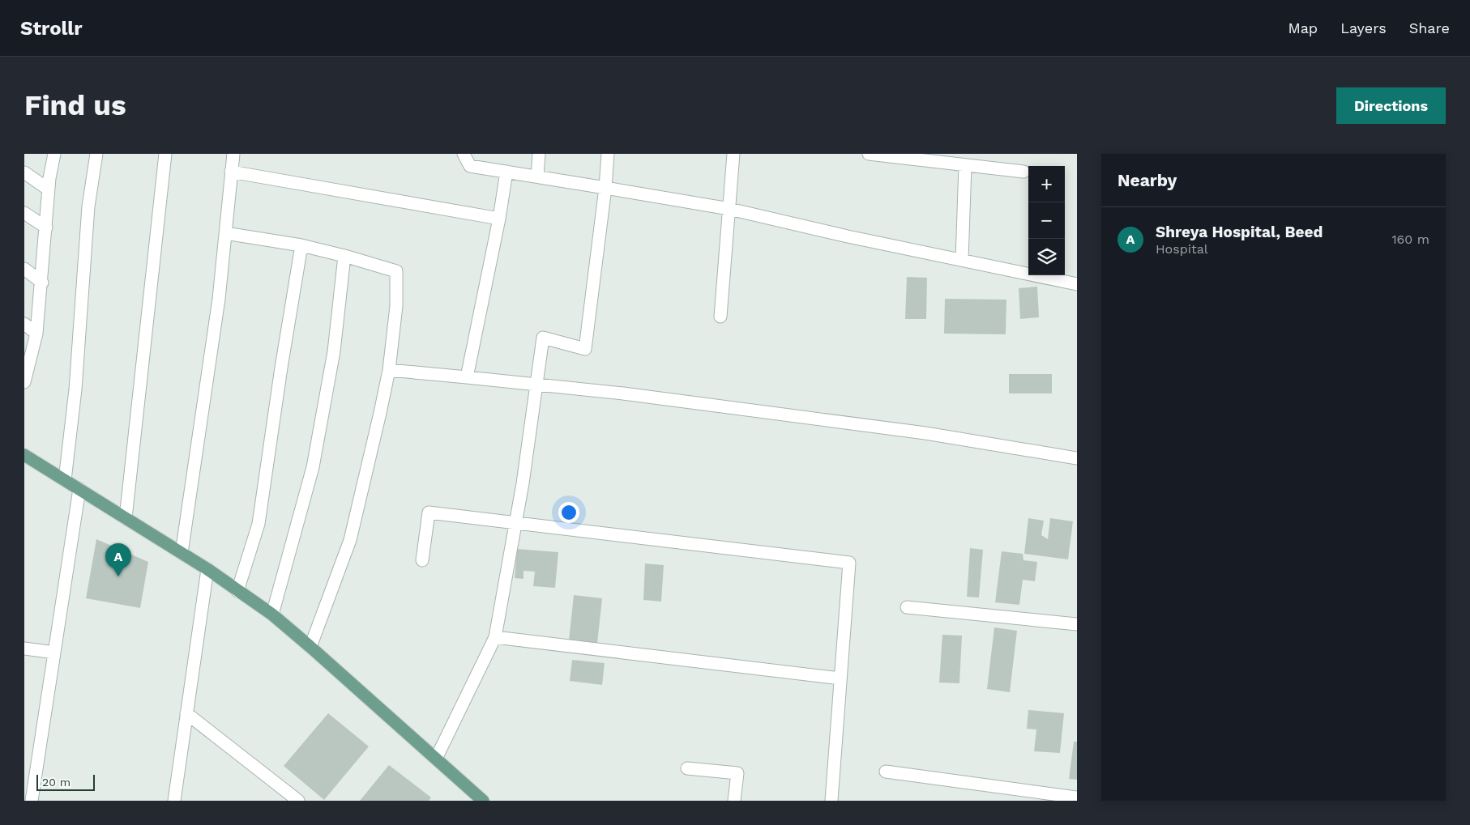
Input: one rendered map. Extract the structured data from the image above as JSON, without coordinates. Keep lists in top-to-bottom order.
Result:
{
  "scale_bar": "20 m",
  "page": {
    "header": "Strollr",
    "nav": ["Map", "Layers", "Share"],
    "buttons": "Directions",
    "title": "Find us",
    "heading": "Nearby",
    "map_buttons": ["+", "−"],
    "list": [
      {
        "mark": "A",
        "name": "Shreya Hospital, Beed",
        "note": "Hospital",
        "value": "160 m"
      }
    ],
    "pins": "A",
    "scale": "20 m"
  }
}
